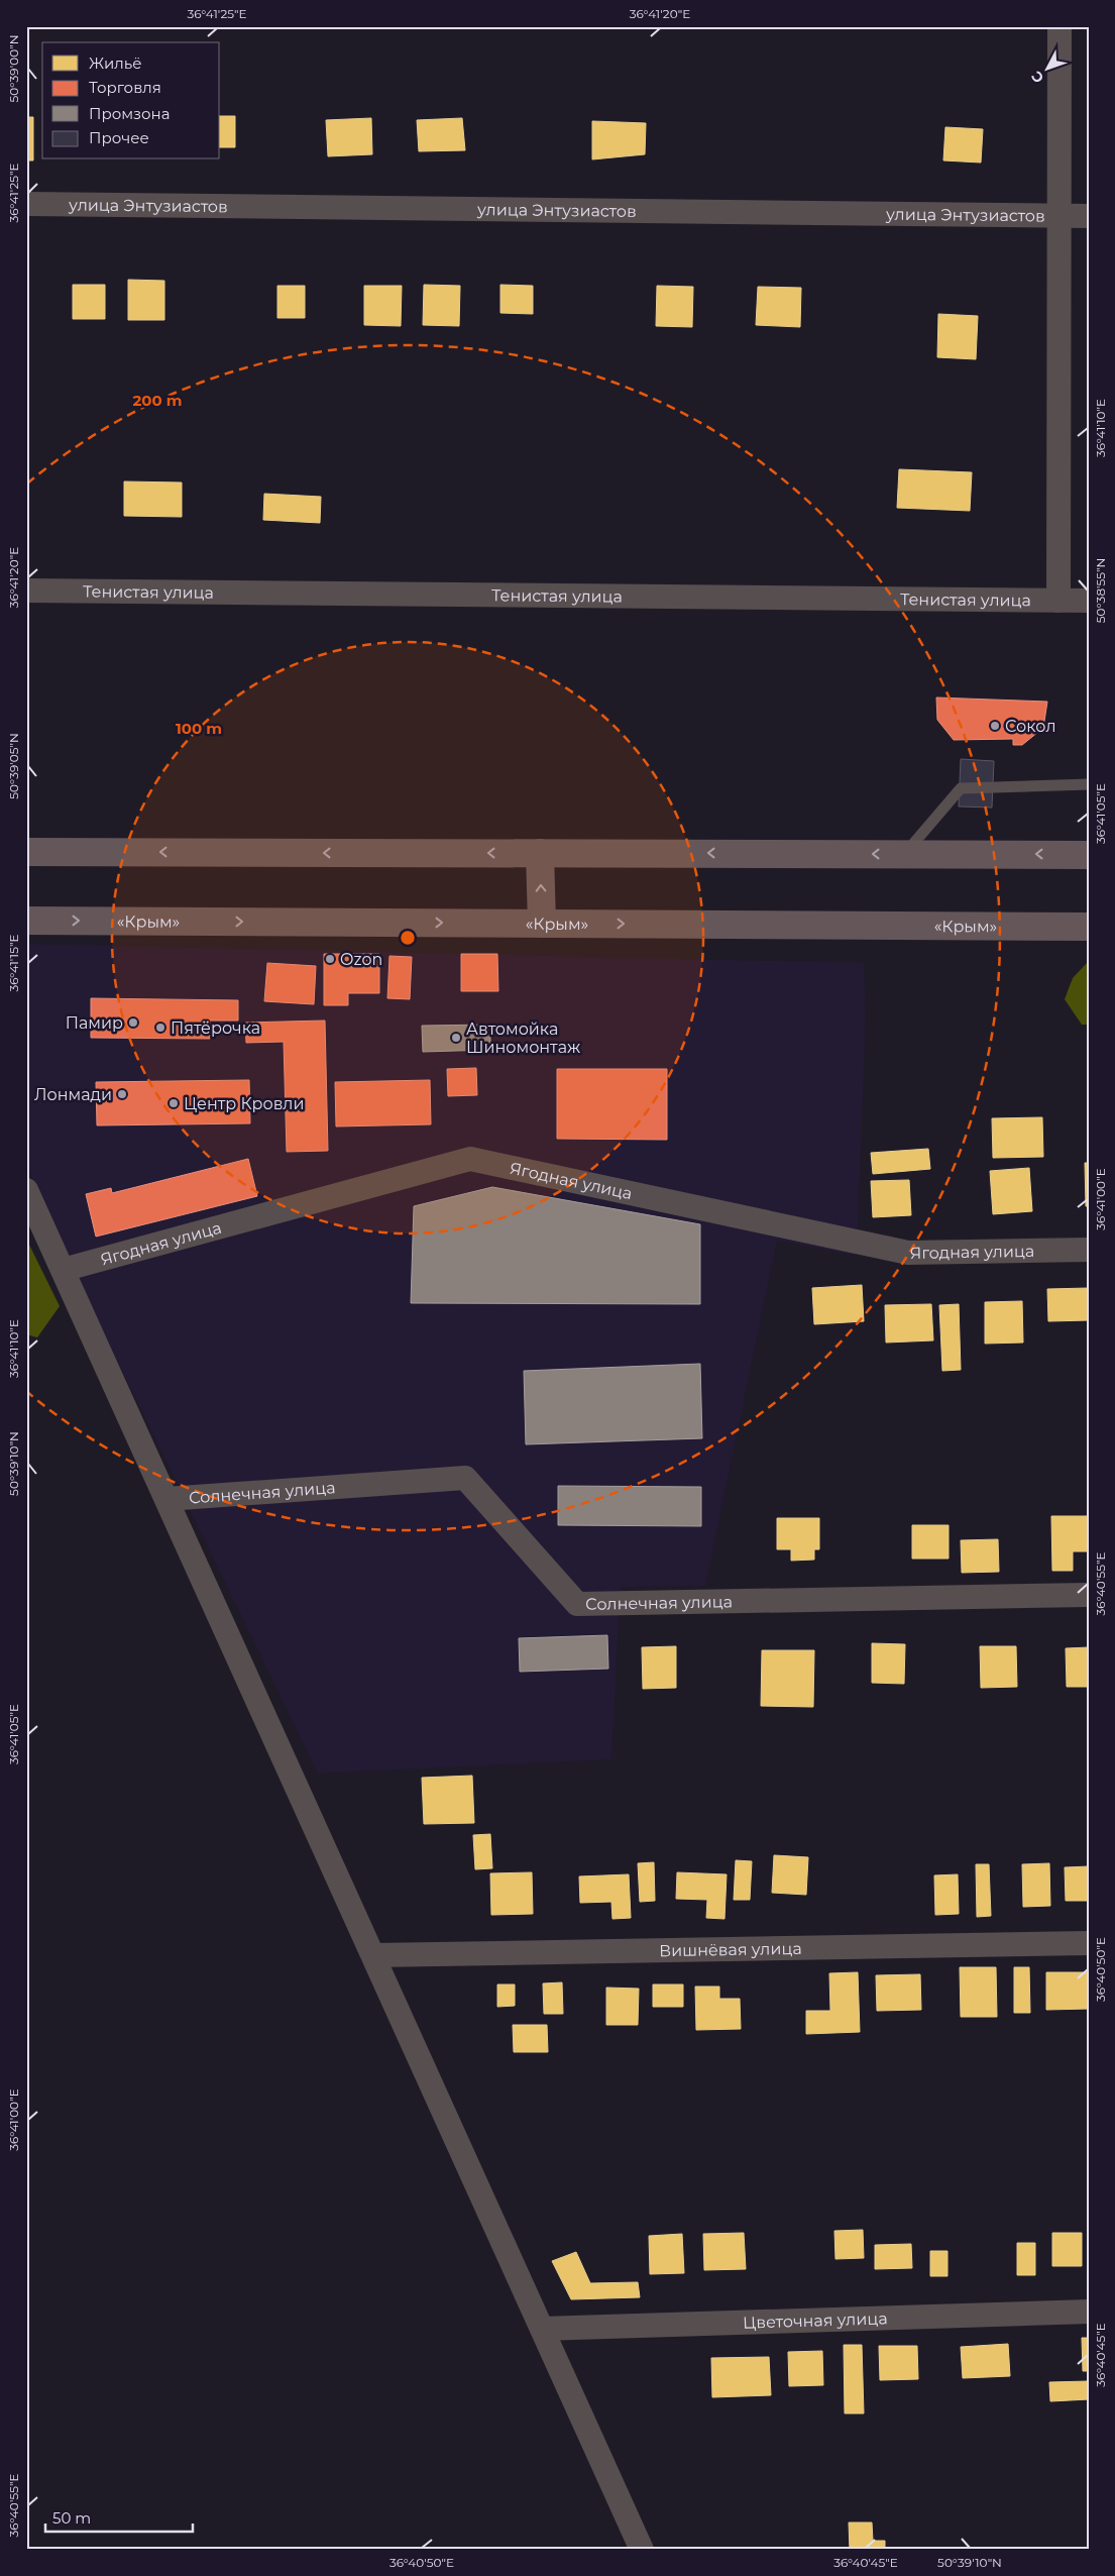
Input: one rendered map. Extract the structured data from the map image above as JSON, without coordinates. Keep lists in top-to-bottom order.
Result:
{
  "streets": {
    "main road": ["«Крым»"],
    "street": [
      "улица Энтузиастов",
      "Тенистая улица",
      "Ягодная улица",
      "Солнечная улица",
      "Вишнёвая улица",
      "Цветочная улица"
    ]
  },
  "places": [
    "Сокол",
    "Ozon",
    "Памир",
    "Пятёрочка",
    "Автомойка Шиномонтаж",
    "Лонмади",
    "Центр Кровли"
  ],
  "legend": [
    "Жильё",
    "Торговля",
    "Промзона",
    "Прочее"
  ],
  "scale_bar": "50 m",
  "north": "bottom left",
  "coordinates": [
    "36°41'25\"E",
    "36°41'20\"E",
    "50°39'00\"N",
    "36°41'10\"E",
    "50°38'55\"N",
    "50°39'05\"N",
    "36°41'05\"E",
    "36°41'15\"E",
    "36°41'00\"E",
    "50°39'10\"N",
    "36°40'55\"E",
    "36°40'50\"E",
    "36°40'45\"E"
  ],
  "rings": ["200 m", "100 m"]
}
